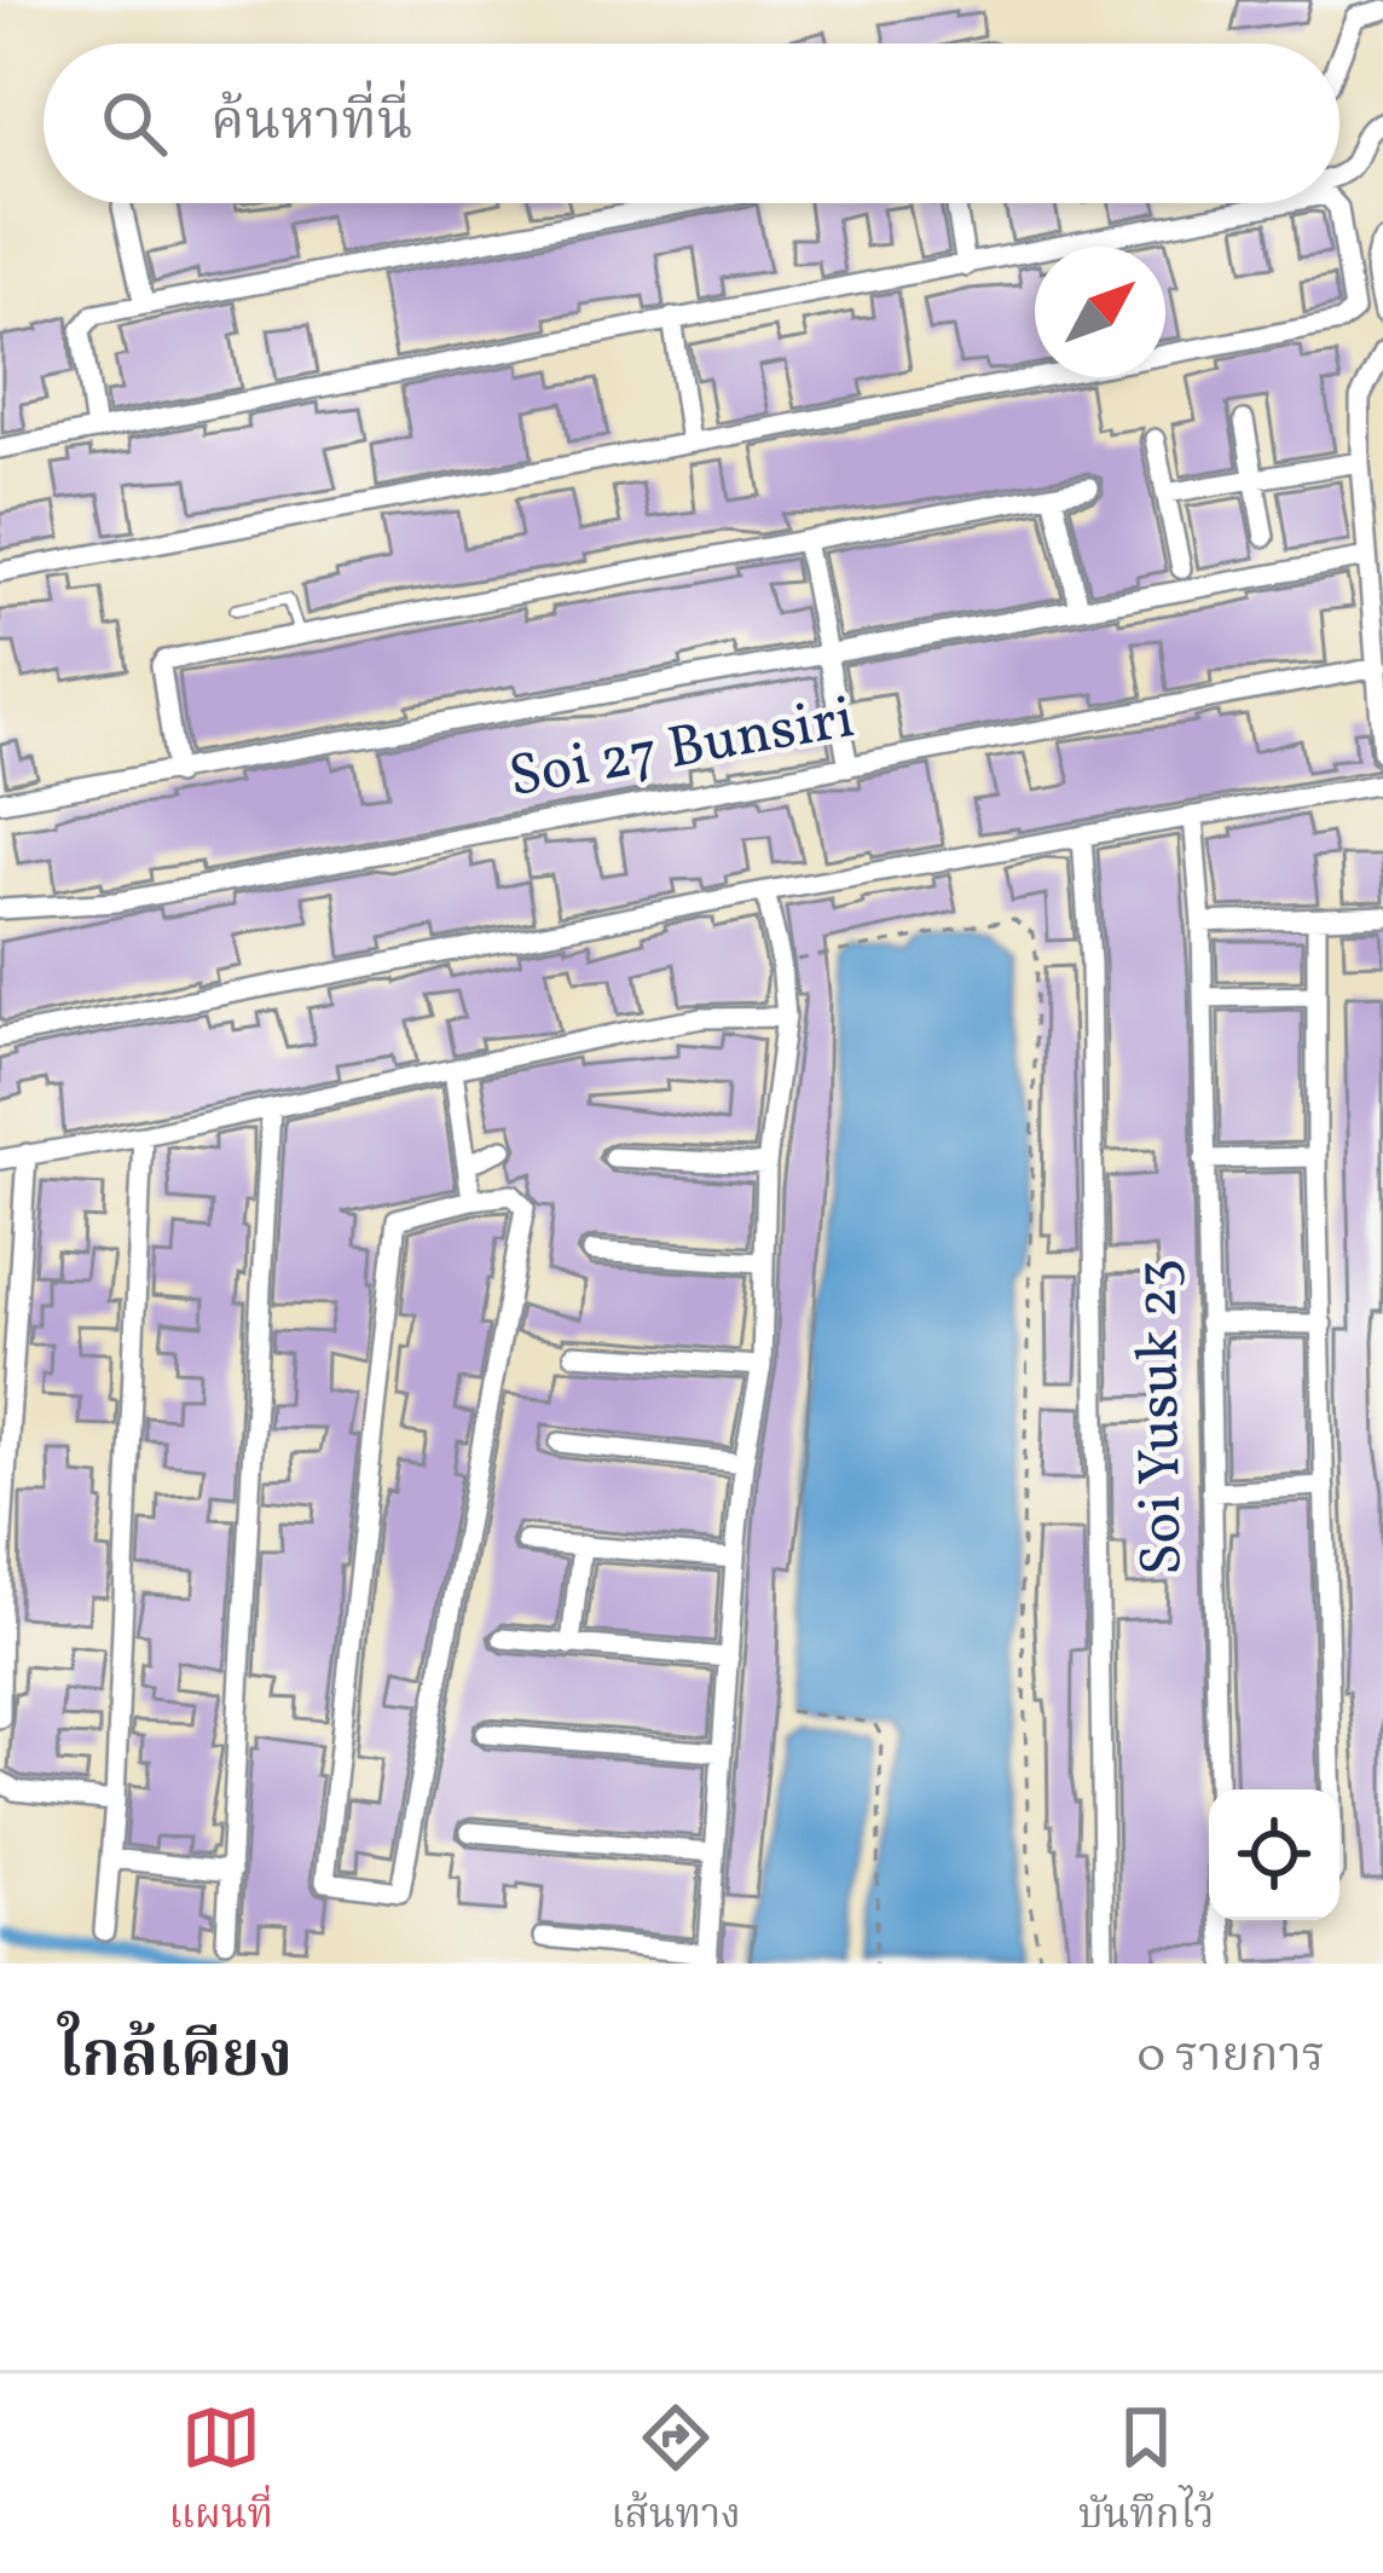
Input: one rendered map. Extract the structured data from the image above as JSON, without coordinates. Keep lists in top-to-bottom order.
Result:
{
  "streets": {
    "street": ["Soi 27 Bunsiri", "Soi Yusuk 23"]
  },
  "north": "top right",
  "page": {
    "search": "ค้นหาที่นี่",
    "heading": ["ใกล้เคียง", "0 รายการ"],
    "nav": ["แผนที่", "เส้นทาง", "บันทึกไว้"]
  }
}
